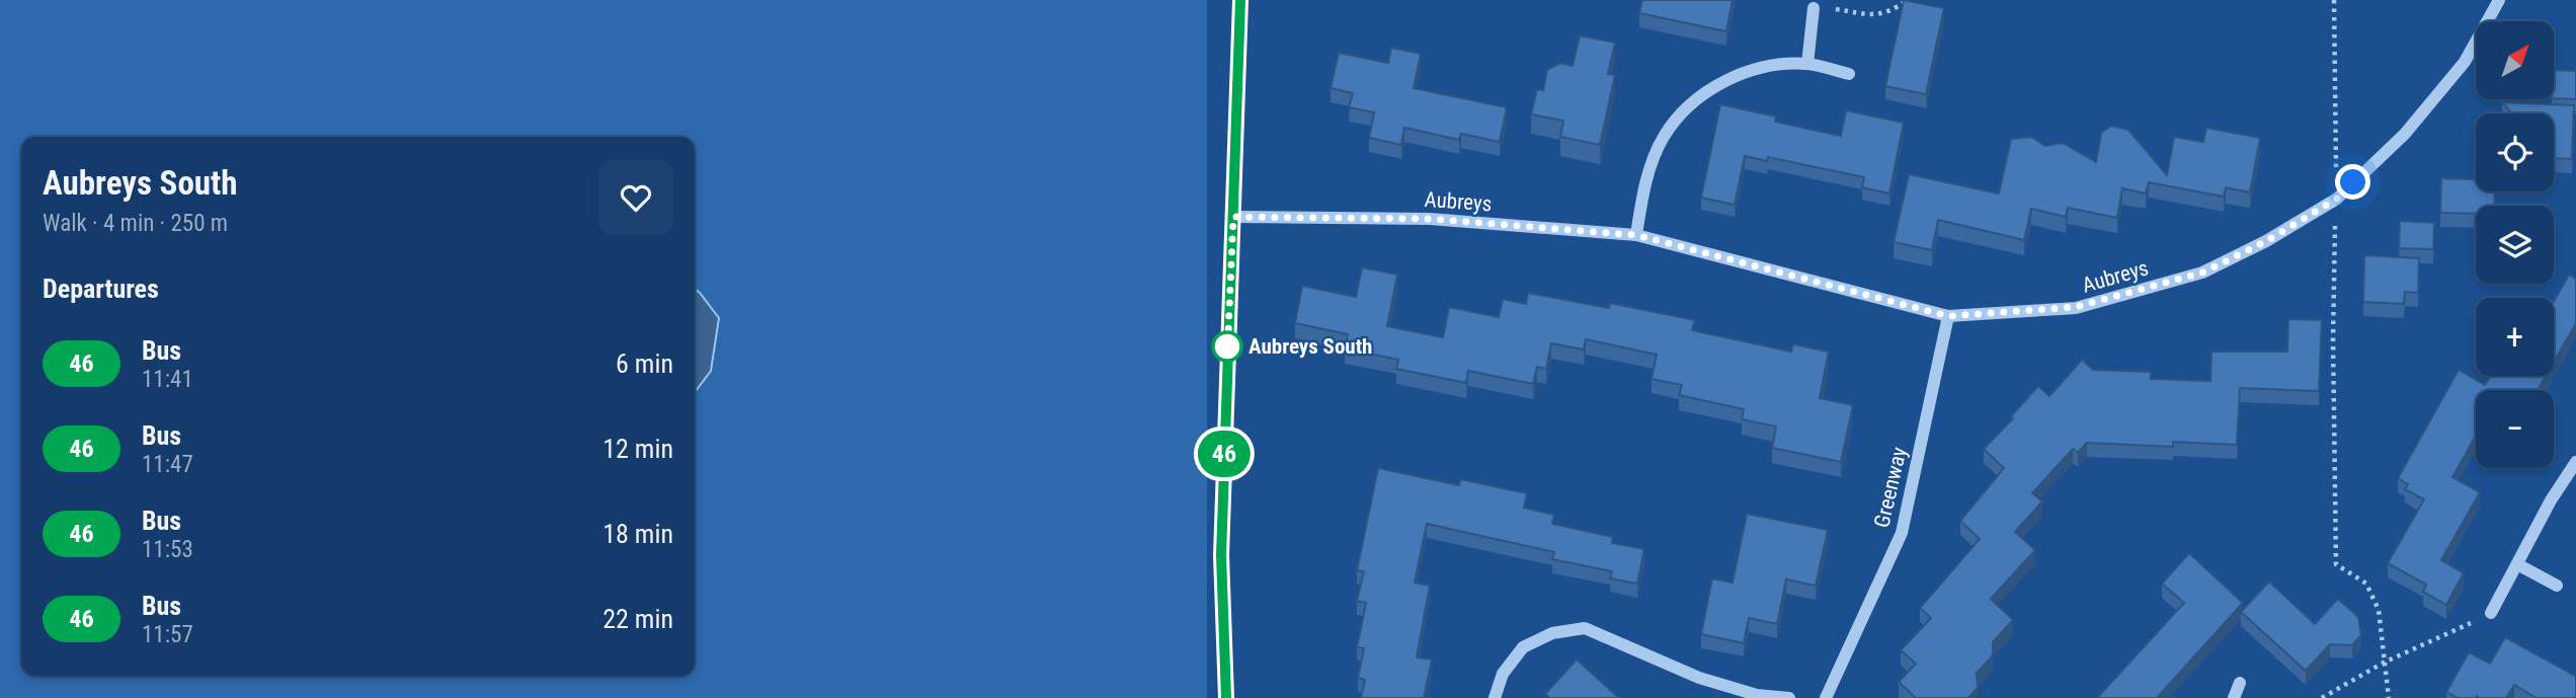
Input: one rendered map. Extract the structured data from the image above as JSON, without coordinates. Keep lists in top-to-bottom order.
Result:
{
  "streets": {
    "street": ["Aubreys", "Greenway"]
  },
  "crossings": [
    ["Aubreys", "Greenway"]
  ],
  "places": ["Aubreys South"],
  "lines": ["bus line 46"],
  "north": "top right",
  "page": {
    "on_map": "46",
    "map_buttons": ["+", "−"],
    "heading": [
      ["Aubreys South", "Walk · 4 min · 250 m"],
      "Departures"
    ],
    "list": [
      {
        "mark": "46",
        "name": "Bus",
        "note": "11:41",
        "value": "6 min"
      },
      {
        "mark": "46",
        "name": "Bus",
        "note": "11:47",
        "value": "12 min"
      },
      {
        "mark": "46",
        "name": "Bus",
        "note": "11:53",
        "value": "18 min"
      },
      {
        "mark": "46",
        "name": "Bus",
        "note": "11:57",
        "value": "22 min"
      }
    ]
  }
}
